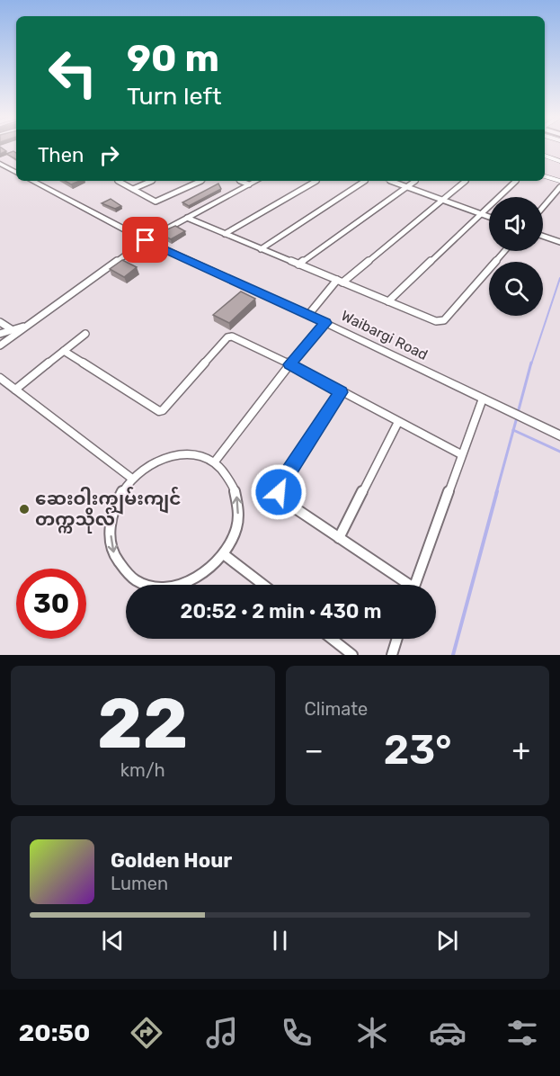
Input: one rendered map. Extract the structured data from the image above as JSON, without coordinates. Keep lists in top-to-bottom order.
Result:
{
  "streets": {
    "street": ["Waibargi Road"]
  },
  "places": ["ဆေးဝါးကျွမ်းကျင် တက္ကသိုလ်"],
  "page": {
    "turn": ["90 m", "Turn left"],
    "then": "Then",
    "limit": "30",
    "trip": "20:52 · 2 min · 430 m",
    "tile": [
      ["22", "km/h"],
      "Climate"
    ],
    "heat": ["−", "23°", "+"],
    "song": ["Golden Hour", "Lumen"],
    "tabs": "20:50"
  }
}
